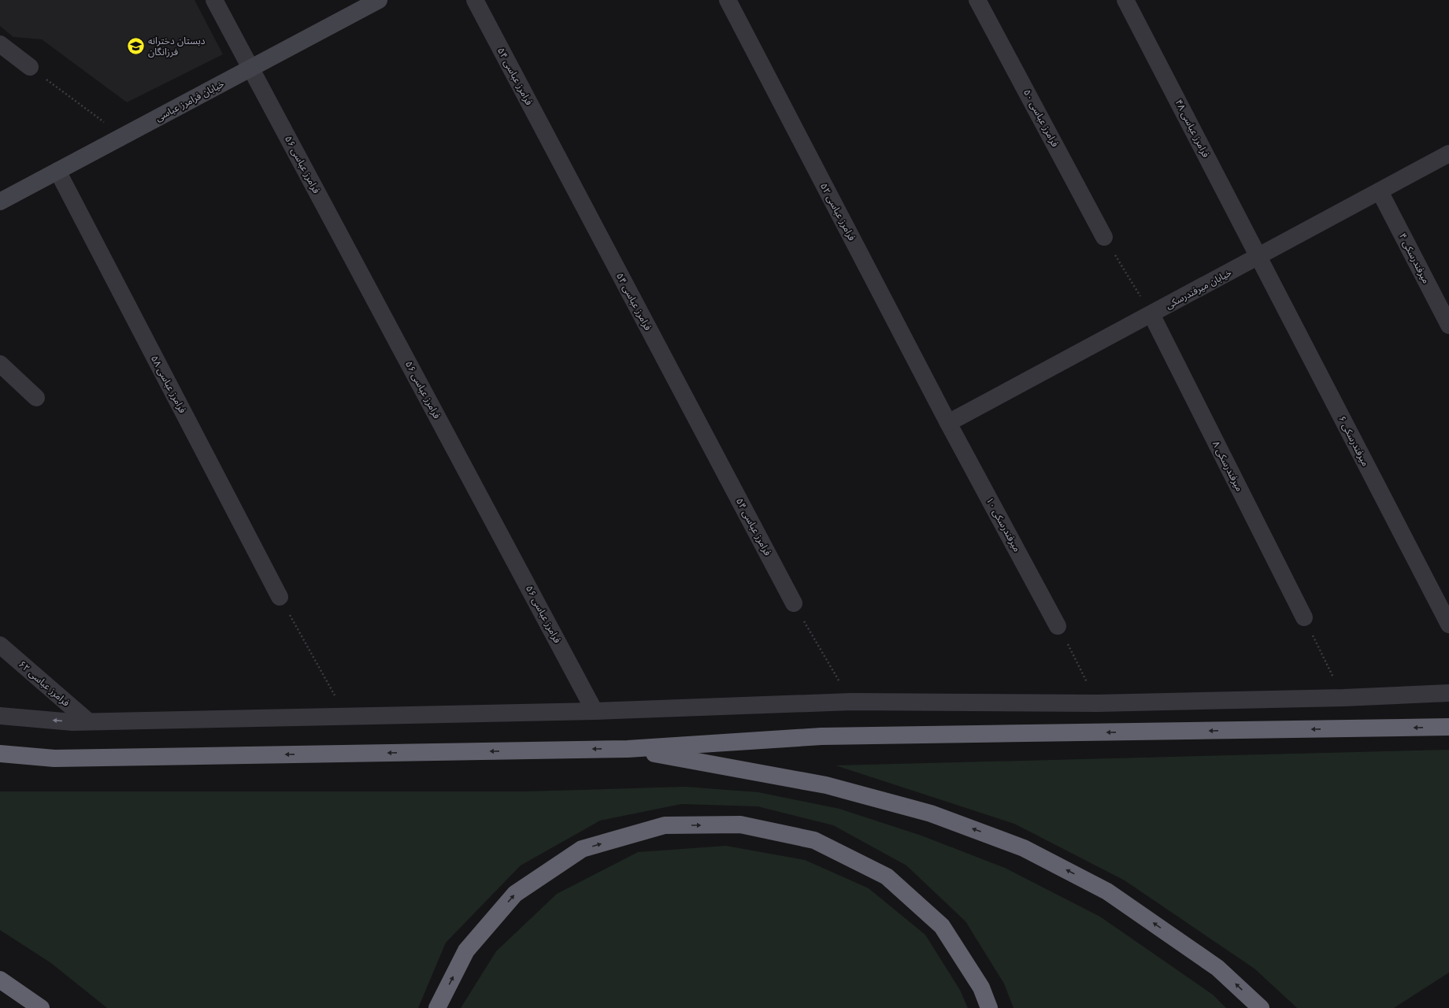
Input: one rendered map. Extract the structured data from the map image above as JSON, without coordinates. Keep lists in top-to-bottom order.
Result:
{
  "streets": {
    "street": [
      "فرامرز عباسی ۵۴",
      "خیابان فرامرز عباسی",
      "فرامرز عباسی ۵۰",
      "فرامرز عباسی ۴۸",
      "فرامرز عباسی ۵۶",
      "فرامرز عباسی ۵۲",
      "میرفندرسکی ۴",
      "خیابان میرفندرسکی",
      "فرامرز عباسی ۵۸",
      "میرفندرسکی ۶",
      "میرفندرسکی ۸",
      "میرفندرسکی ۱۰",
      "فرامرز عباسی ۶۲"
    ]
  },
  "crossings": [
    ["خیابان فرامرز عباسی", "فرامرز عباسی ۵۶"],
    ["خیابان فرامرز عباسی", "فرامرز عباسی ۵۸"],
    ["فرامرز عباسی ۴۸", "خیابان میرفندرسکی"],
    ["فرامرز عباسی ۴۸", "میرفندرسکی ۶"],
    ["فرامرز عباسی ۵۲", "خیابان میرفندرسکی"],
    ["فرامرز عباسی ۵۲", "میرفندرسکی ۱۰"],
    ["میرفندرسکی ۴", "خیابان میرفندرسکی"],
    ["خیابان میرفندرسکی", "میرفندرسکی ۶"],
    ["خیابان میرفندرسکی", "میرفندرسکی ۸"],
    ["خیابان میرفندرسکی", "میرفندرسکی ۱۰"]
  ],
  "places": {
    "school or university": ["دبستان دخترانه فرزانگان"]
  }
}
